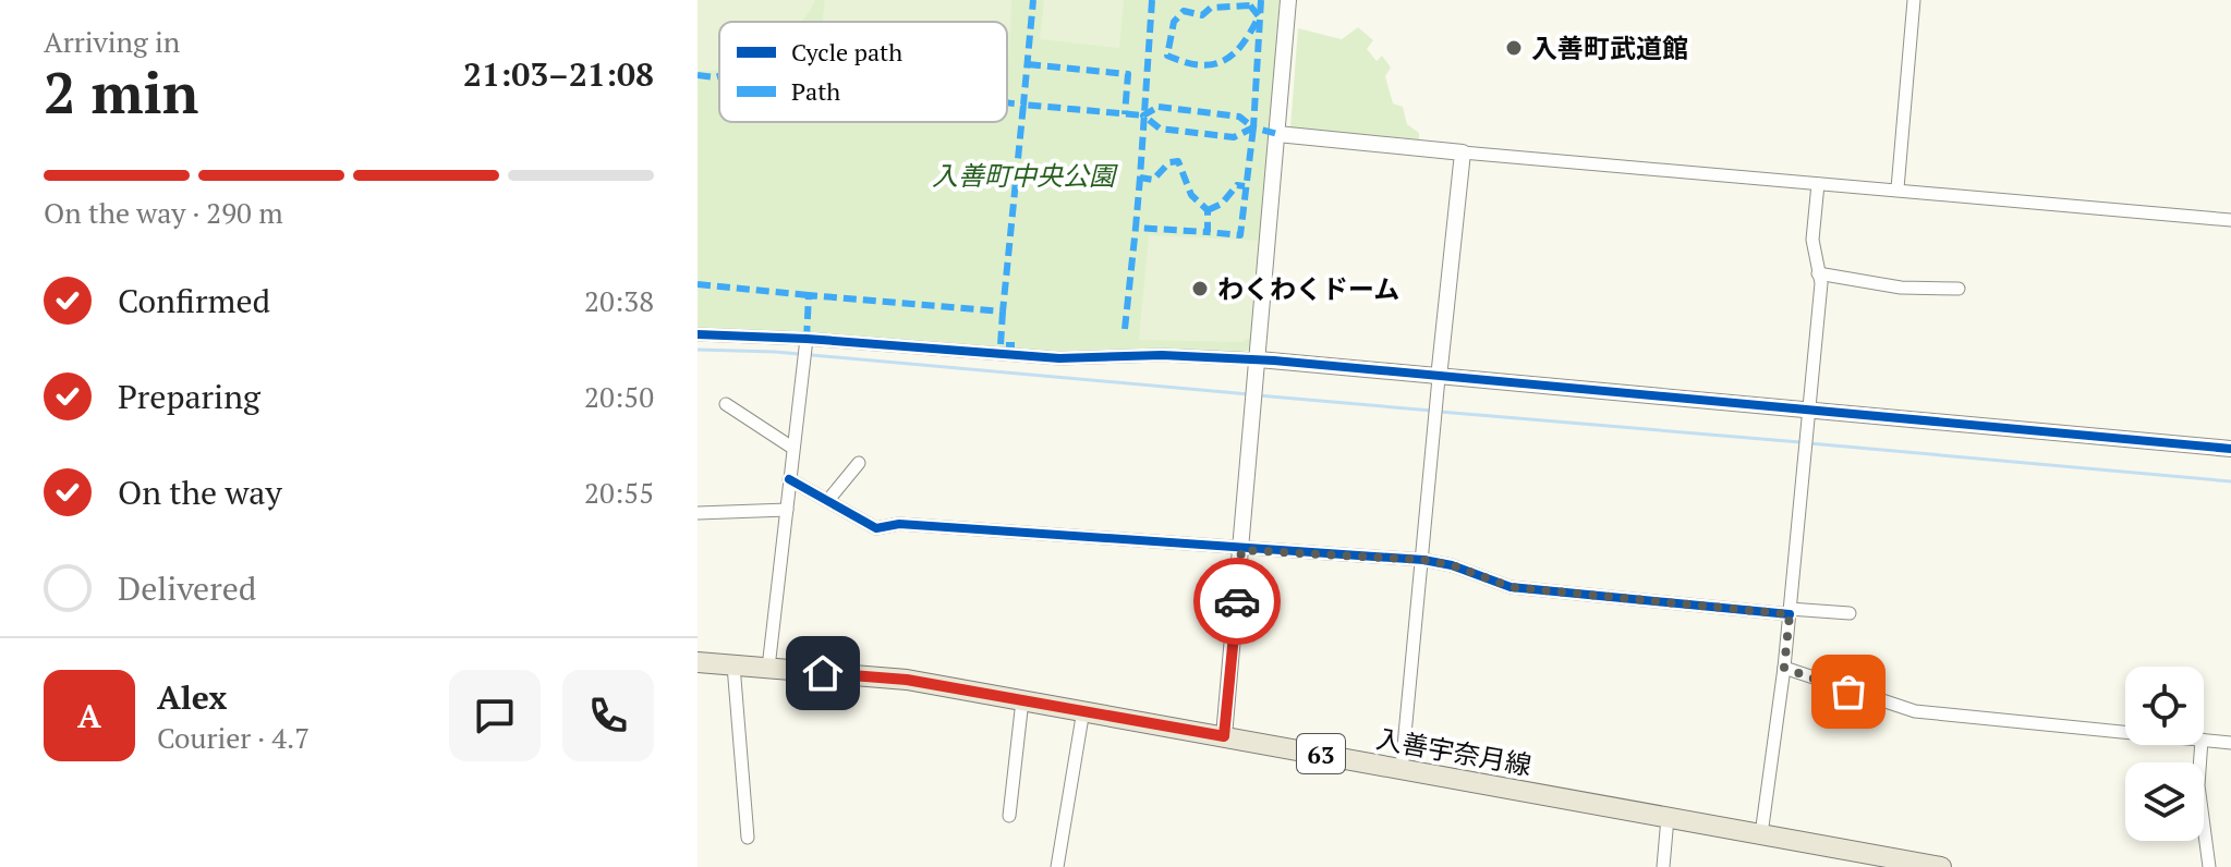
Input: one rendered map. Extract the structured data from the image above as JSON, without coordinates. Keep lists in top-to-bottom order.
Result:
{
  "streets": {
    "main road": ["入善宇奈月線", "63"]
  },
  "parks": ["入善町中央公園"],
  "places": ["入善町武道館", "わくわくドーム"],
  "legend": ["Cycle path", "Path"],
  "page": {
    "heading": ["2 min", "Arriving in", "21:03–21:08"],
    "panel": ["Alex", "Courier · 4.7"],
    "bar": "On the way · 290 m",
    "list": [
      ["Confirmed", "20:38"],
      ["Preparing", "20:50"],
      ["On the way", "20:55"],
      "Delivered"
    ],
    "round": "A"
  }
}
